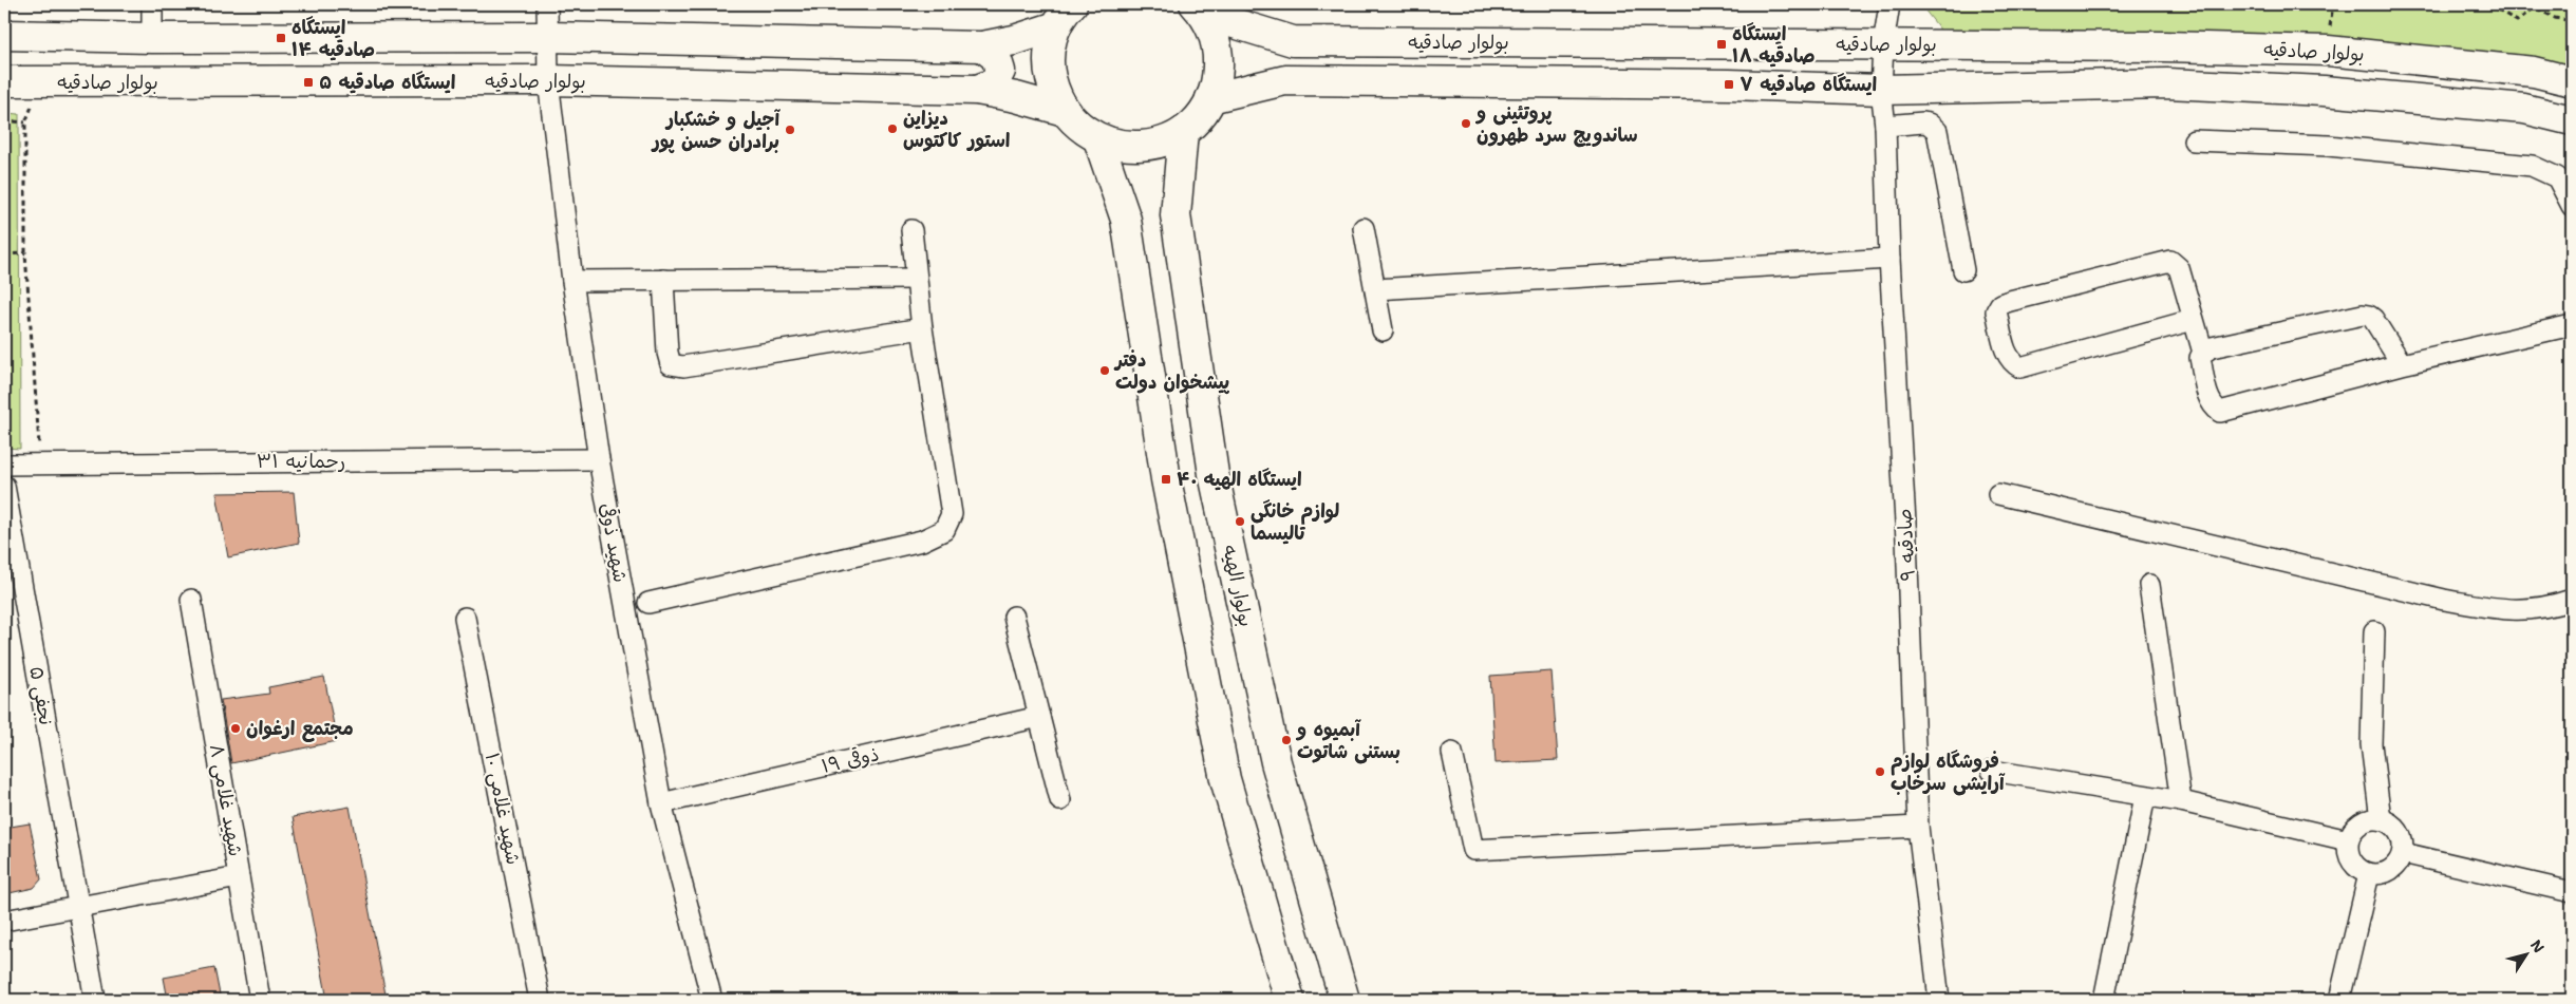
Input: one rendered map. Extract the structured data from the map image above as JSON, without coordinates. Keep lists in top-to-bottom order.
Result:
{
  "streets": {
    "main road": ["بولوار صادقیه", "بولوار الهیه"],
    "street": [
      "رحمانیه ۳۱",
      "شهید ذوقی",
      "صادقیه ۹",
      "نجفی ۵",
      "ذوقی ۱۹",
      "شهید غلامی ۸",
      "شهید غلامی ۱۰"
    ]
  },
  "crossings": [
    ["بولوار صادقیه", "شهید ذوقی"],
    ["بولوار صادقیه", "صادقیه ۹"],
    ["رحمانیه ۳۱", "شهید ذوقی"],
    ["شهید ذوقی", "ذوقی ۱۹"]
  ],
  "places": {
    "transit": [
      "ایستگاه صادقیه ۱۴",
      "ایستگاه صادقیه ۱۸",
      "ایستگاه صادقیه ۵",
      "ایستگاه صادقیه ۷",
      "ایستگاه الهیه ۴۰"
    ],
    "other": [
      "پروتئینی و ساندویچ سرد طهرون",
      "دیزاین استور کاکتوس",
      "آجیل و خشکبار برادران حسن پور",
      "دفتر پیشخوان دولت",
      "لوازم خانگی تالیسما",
      "مجتمع ارغوان",
      "آبمیوه و بستنی شاتوت",
      "فروشگاه لوازم آرایشی سرخاب"
    ]
  },
  "north": "top right"
}
